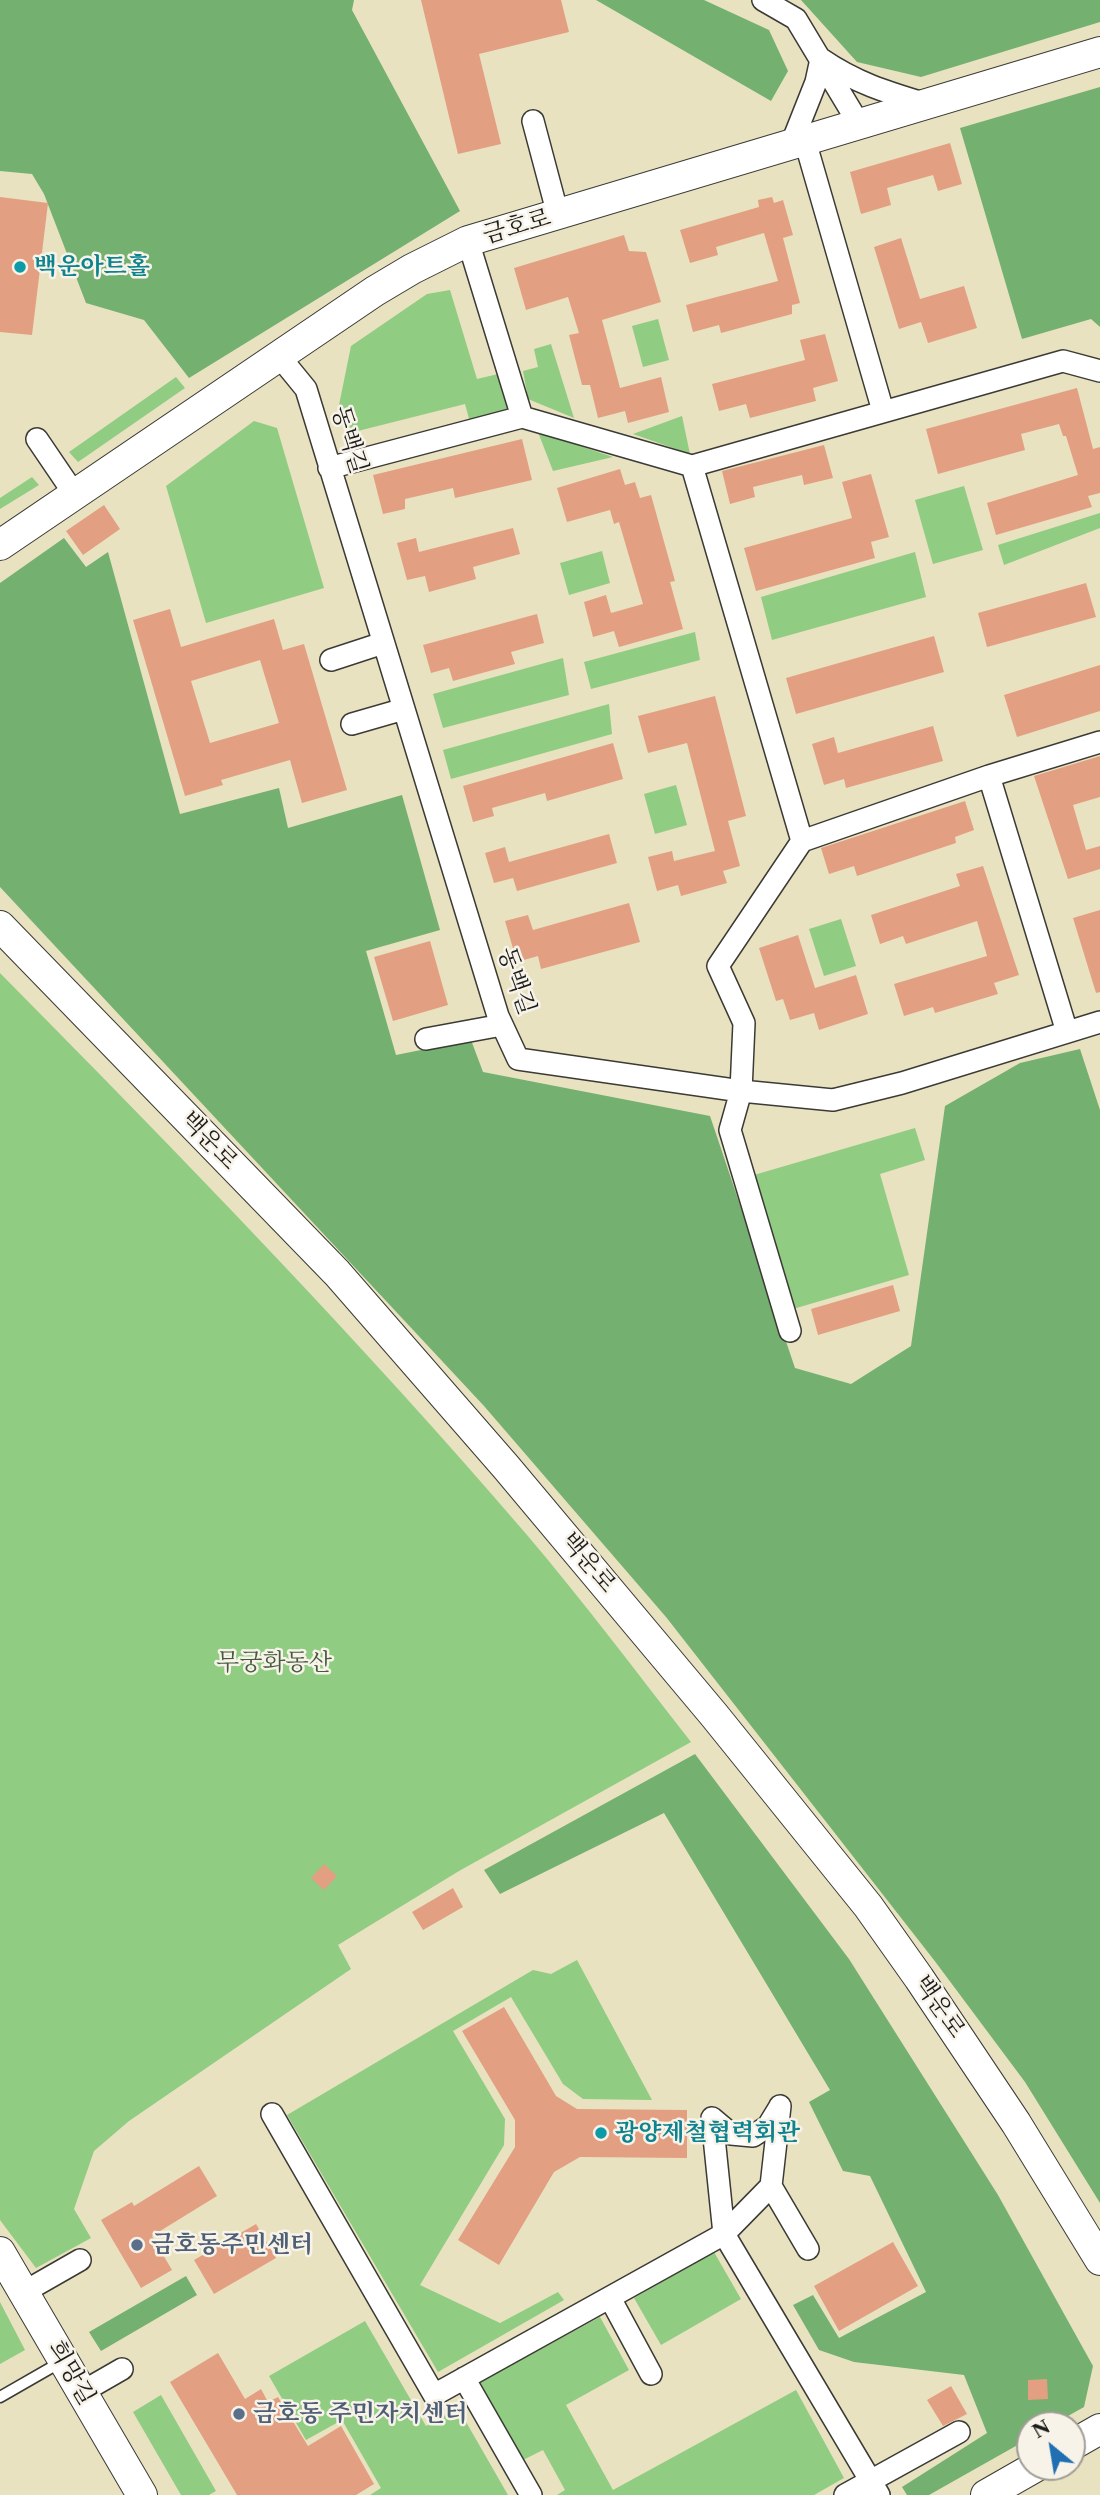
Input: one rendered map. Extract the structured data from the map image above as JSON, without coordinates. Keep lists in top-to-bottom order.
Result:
{
  "streets": {
    "main road": ["금호로", "백운로", "희망길"],
    "street": ["동백길"]
  },
  "crossings": [
    ["금호로", "동백길"]
  ],
  "parks": ["무궁화동산"],
  "places": [
    "백운아트홀",
    "광양제철협력회관",
    "금호동주민센터",
    "금호동 주민자치센터"
  ],
  "north": "top left"
}
